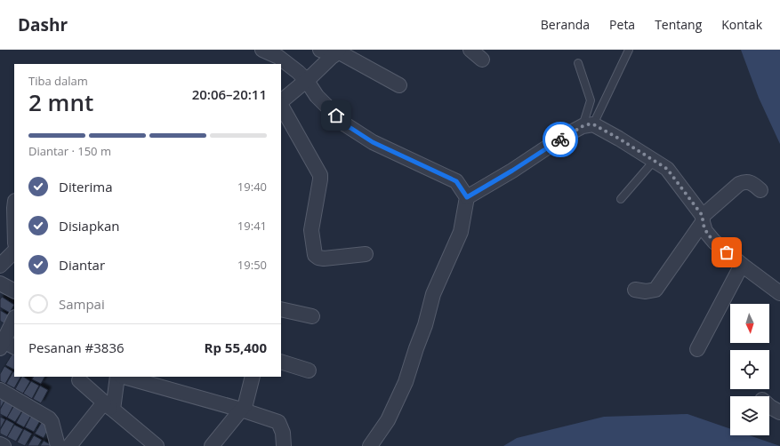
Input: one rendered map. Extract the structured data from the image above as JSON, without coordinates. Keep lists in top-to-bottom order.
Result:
{
  "north": "bottom",
  "page": {
    "header": "Dashr",
    "nav": [
      "Beranda",
      "Peta",
      "Tentang",
      "Kontak"
    ],
    "heading": ["2 mnt", "Tiba dalam", "20:06–20:11"],
    "panel": ["Pesanan #3836", "Rp 55,400"],
    "bar": "Diantar · 150 m",
    "list": [
      ["Diterima", "19:40"],
      ["Disiapkan", "19:41"],
      ["Diantar", "19:50"],
      "Sampai"
    ]
  }
}
